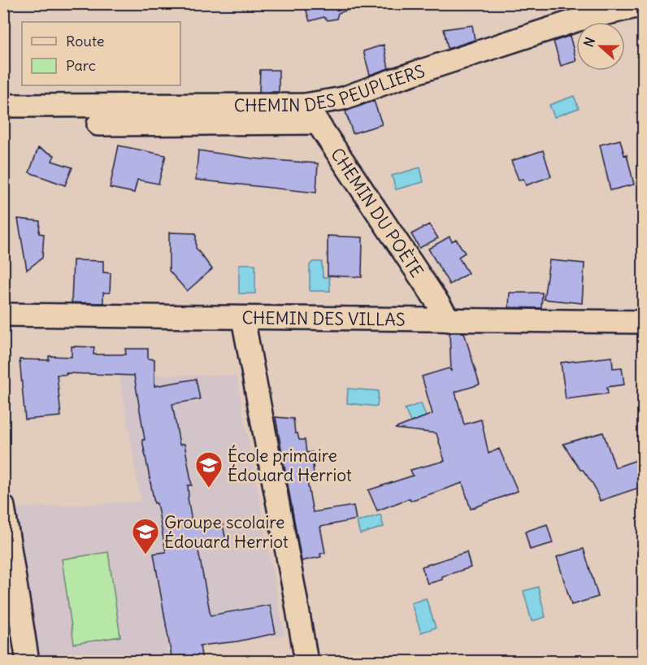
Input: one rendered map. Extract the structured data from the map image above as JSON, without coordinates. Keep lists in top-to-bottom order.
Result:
{
  "streets": {
    "street": ["CHEMIN DES PEUPLIERS", "CHEMIN DU POÈTE", "CHEMIN DES VILLAS"]
  },
  "crossings": [
    ["CHEMIN DES PEUPLIERS", "CHEMIN DU POÈTE"],
    ["CHEMIN DU POÈTE", "CHEMIN DES VILLAS"]
  ],
  "places": {
    "school or university": ["École primaire Édouard Herriot", "Groupe scolaire Édouard Herriot"]
  },
  "legend": ["Route", "Parc"],
  "north": "left"
}
